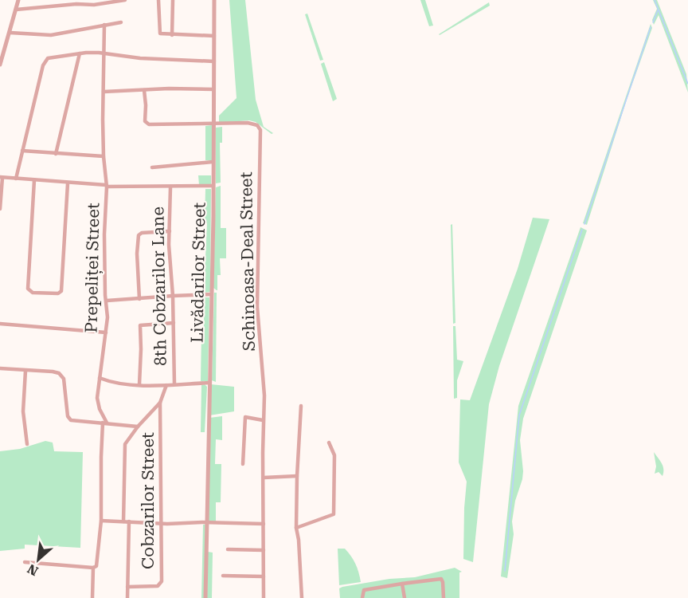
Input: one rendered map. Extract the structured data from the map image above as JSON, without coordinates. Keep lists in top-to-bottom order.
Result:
{
  "streets": {
    "street": [
      "Schinoasa-Deal Street",
      "Prepeliței Street",
      "Livădarilor Street",
      "8th Cobzarilor Lane",
      "Cobzarilor Street"
    ]
  },
  "crossings": [
    ["Schinoasa-Deal Street", "Livădarilor Street"],
    ["Prepeliței Street", "Livădarilor Street"],
    ["Prepeliței Street", "8th Cobzarilor Lane"]
  ],
  "north": "bottom left"
}
